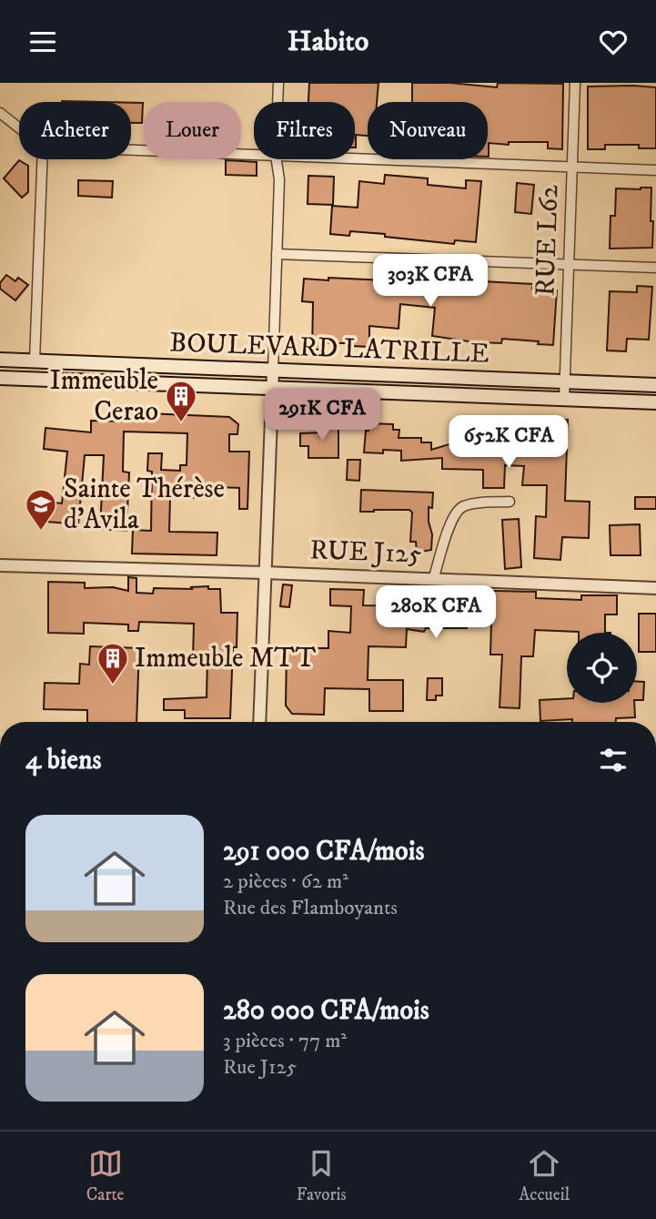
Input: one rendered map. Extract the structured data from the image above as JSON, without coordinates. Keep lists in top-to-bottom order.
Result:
{
  "streets": {
    "main road": ["BOULEVARD LATRILLE"],
    "street": ["RUE L62", "RUE J125"]
  },
  "crossings": [
    ["RUE L62", "BOULEVARD LATRILLE"]
  ],
  "places": {
    "building": ["Immeuble Cerao", "Immeuble MTT"],
    "school or university": ["Sainte Thérèse d’Avila"]
  },
  "page": {
    "header": "Habito",
    "chip": [
      "Acheter",
      "Louer",
      "Filtres",
      "Nouveau"
    ],
    "price": [
      "303K CFA",
      "291K CFA",
      "652K CFA",
      "280K CFA"
    ],
    "heading": "4 biens",
    "list": [
      {
        "name": "291 000 CFA/mois",
        "note": "2 pièces · 62 m² · Rue des Flamboyants"
      },
      {
        "name": "280 000 CFA/mois",
        "note": "3 pièces · 77 m² · Rue J125"
      }
    ],
    "tabs": ["Carte", "Favoris", "Accueil"]
  }
}
